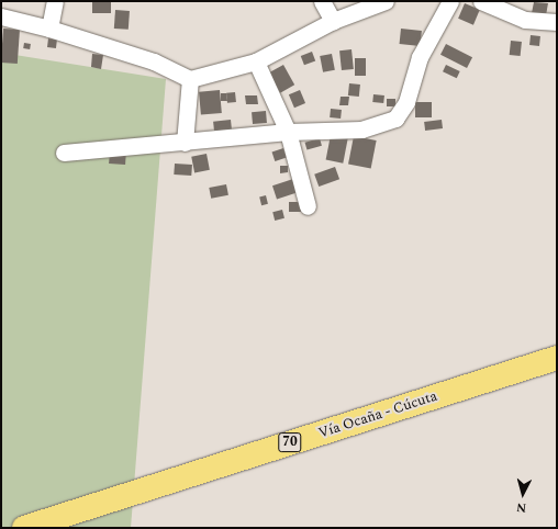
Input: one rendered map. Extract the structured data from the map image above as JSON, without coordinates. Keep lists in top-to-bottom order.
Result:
{
  "streets": {
    "main road": ["Vía Ocaña - Cúcuta", "70"]
  },
  "north": "bottom"
}
